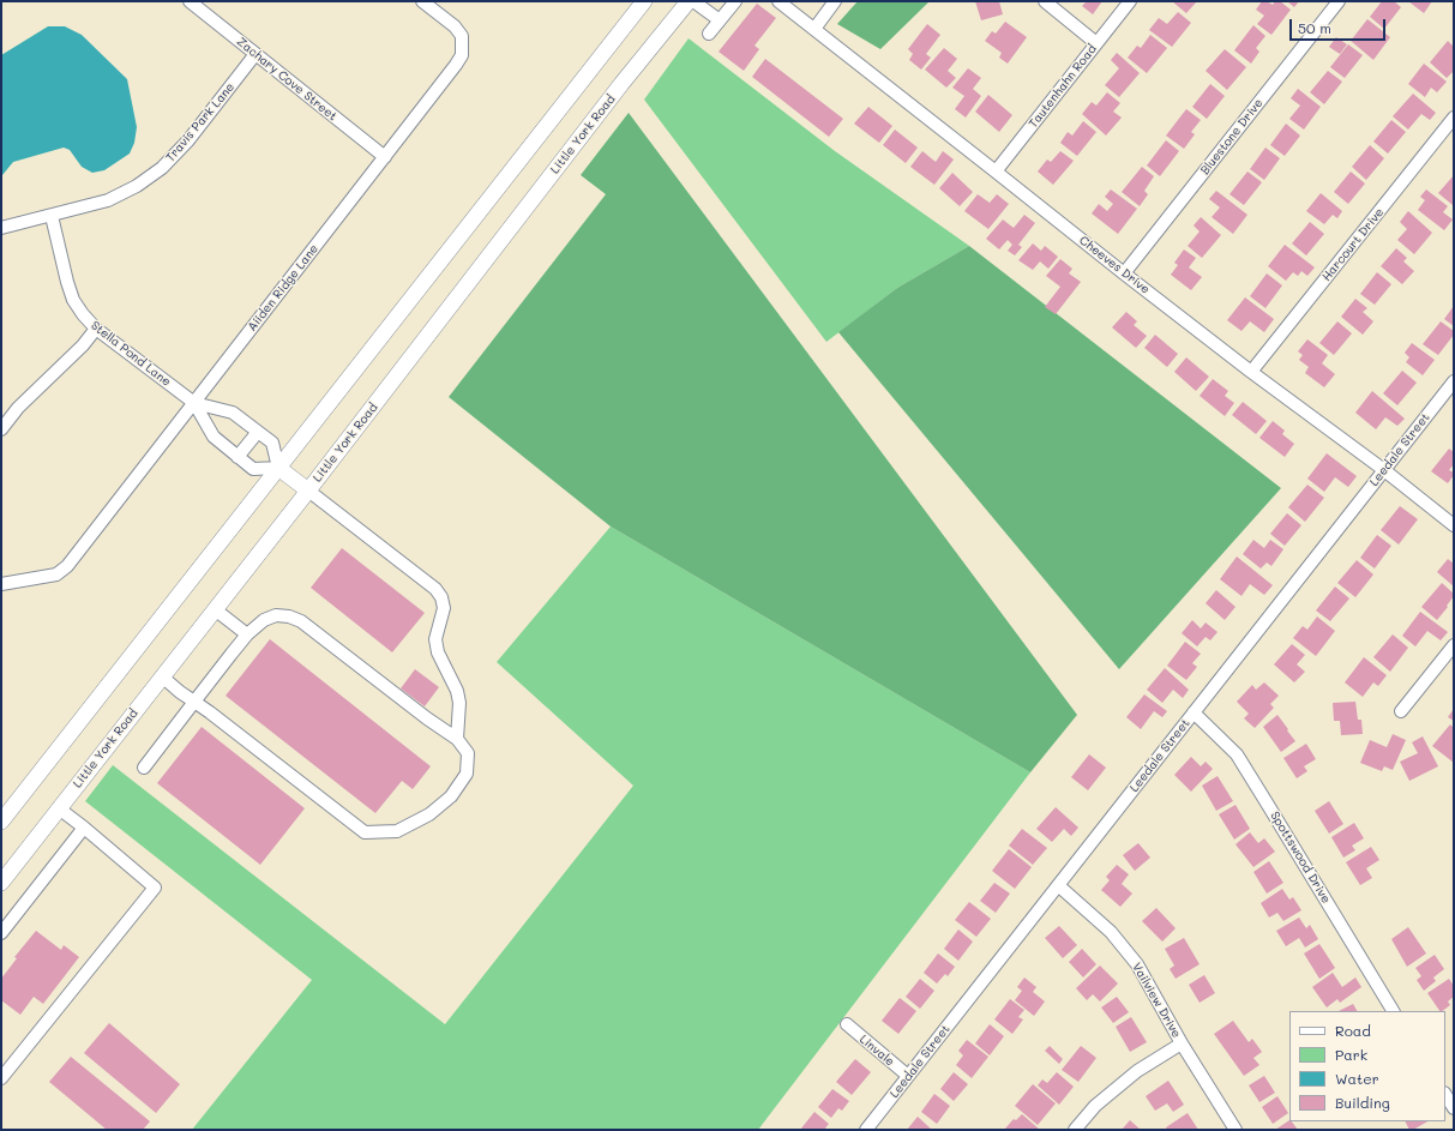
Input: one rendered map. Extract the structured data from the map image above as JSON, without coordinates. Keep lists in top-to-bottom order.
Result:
{
  "streets": {
    "main road": ["Little York Road"],
    "street": [
      "Zachary Cove Street",
      "Tautenhahn Road",
      "Travis Park Lane",
      "Bluestone Drive",
      "Harcourt Drive",
      "Cheeves Drive",
      "Aiiden Ridge Lane",
      "Stella Pond Lane",
      "Leedale Street",
      "Spottswood Drive",
      "Vailview Drive",
      "Linvale"
    ]
  },
  "crossings": [
    ["Zachary Cove Street", "Travis Park Lane"],
    ["Zachary Cove Street", "Aiiden Ridge Lane"],
    ["Tautenhahn Road", "Cheeves Drive"],
    ["Travis Park Lane", "Stella Pond Lane"],
    ["Bluestone Drive", "Cheeves Drive"],
    ["Harcourt Drive", "Cheeves Drive"],
    ["Cheeves Drive", "Leedale Street"],
    ["Aiiden Ridge Lane", "Stella Pond Lane"],
    ["Leedale Street", "Spottswood Drive"],
    ["Leedale Street", "Vailview Drive"],
    ["Leedale Street", "Linvale"]
  ],
  "legend": [
    "Road",
    "Park",
    "Water",
    "Building"
  ],
  "scale_bar": "50 m"
}
